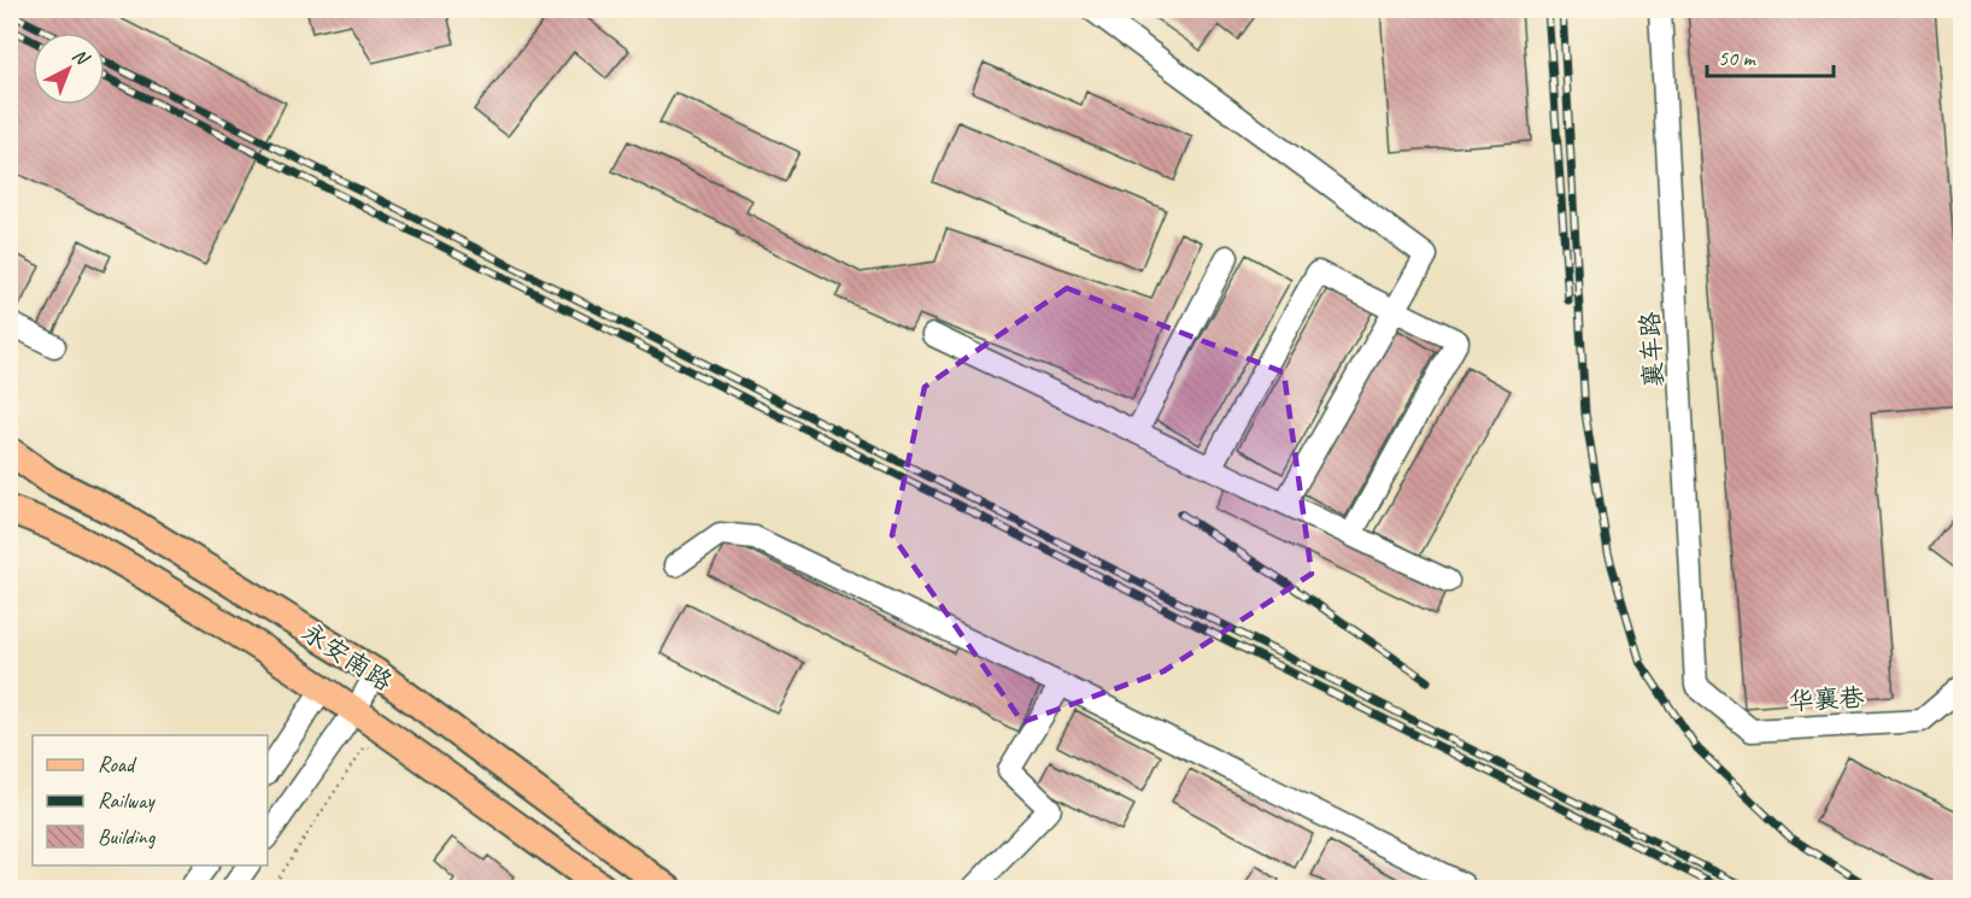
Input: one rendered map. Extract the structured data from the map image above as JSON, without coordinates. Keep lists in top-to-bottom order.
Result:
{
  "streets": {
    "main road": ["永安南路"],
    "street": ["襄车路", "华襄巷"]
  },
  "crossings": [
    ["襄车路", "华襄巷"]
  ],
  "legend": ["Road", "Railway", "Building"],
  "scale_bar": "50 m",
  "north": "top right"
}
